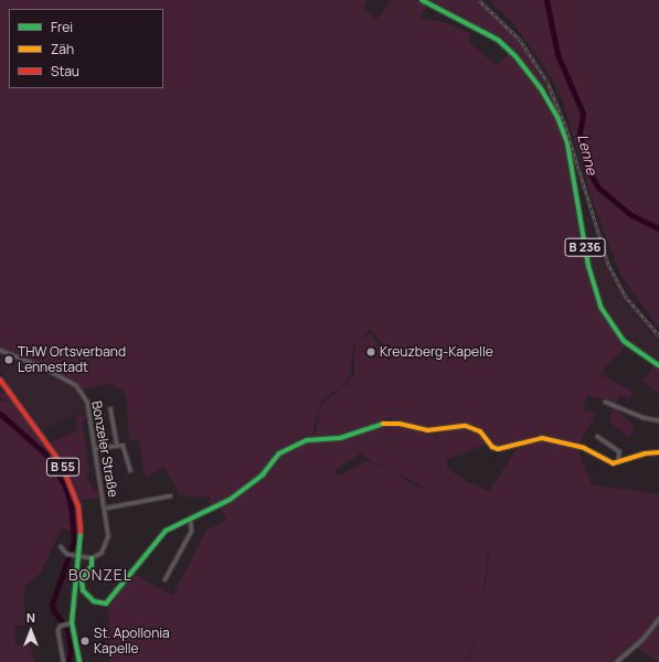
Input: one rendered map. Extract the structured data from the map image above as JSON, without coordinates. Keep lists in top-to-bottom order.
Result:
{
  "streets": {
    "main road": ["B 236", "B 55"],
    "street": ["Bonzeler Straße"]
  },
  "districts": ["BONZEL"],
  "water": ["Lenne"],
  "places": ["Kreuzberg-Kapelle", "THW Ortsverband Lennestadt", "St. Apollonia Kapelle"],
  "legend": ["Frei", "Zäh", "Stau"],
  "north": "top"
}
